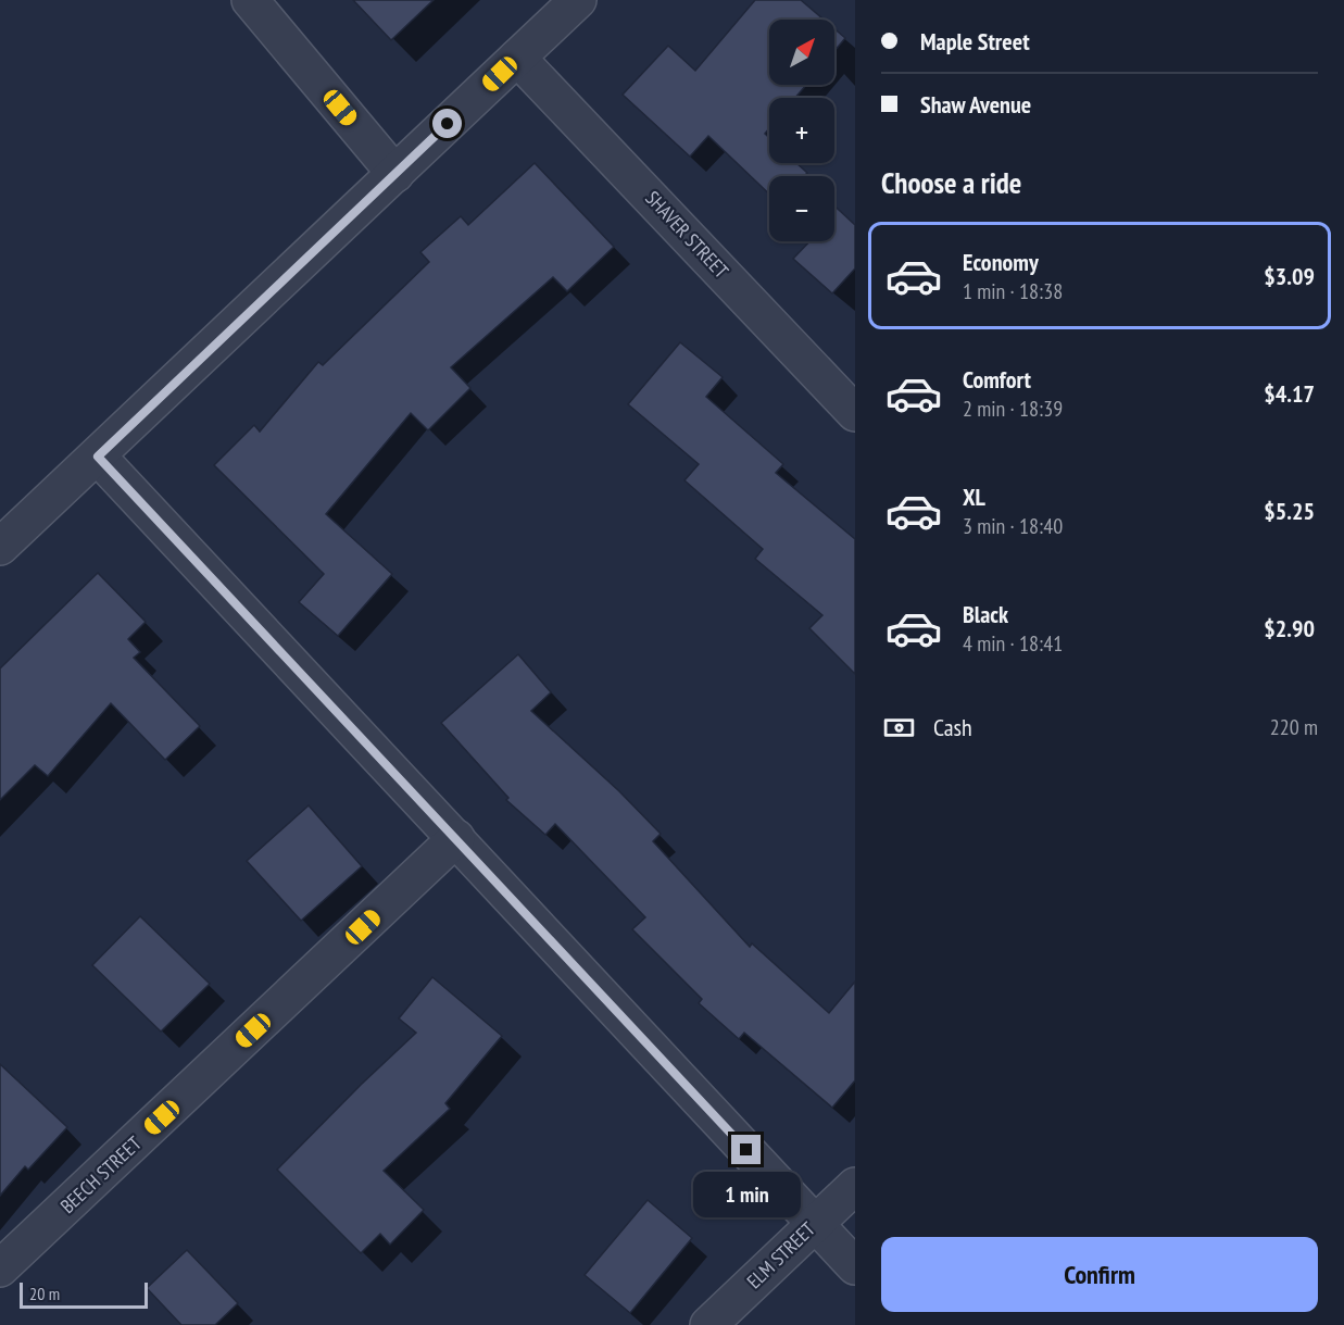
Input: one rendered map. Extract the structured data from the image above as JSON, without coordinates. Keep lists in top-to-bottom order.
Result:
{
  "streets": {
    "street": ["SHAVER STREET", "BEECH STREET", "ELM STREET"]
  },
  "scale_bar": "20 m",
  "north": "top right",
  "page": {
    "banner": ["Maple Street", "Shaw Avenue"],
    "map_buttons": ["+", "−"],
    "heading": "Choose a ride",
    "list": [
      {
        "name": "Economy",
        "note": "1 min · 18:38",
        "value": "$3.09"
      },
      {
        "name": "Comfort",
        "note": "2 min · 18:39",
        "value": "$4.17"
      },
      {
        "name": "XL",
        "note": "3 min · 18:40",
        "value": "$5.25"
      },
      {
        "name": "Black",
        "note": "4 min · 18:41",
        "value": "$2.90"
      }
    ],
    "pay": ["Cash", "220 m"],
    "bubble": "1 min",
    "buttons": "Confirm",
    "scale": "20 m"
  }
}
